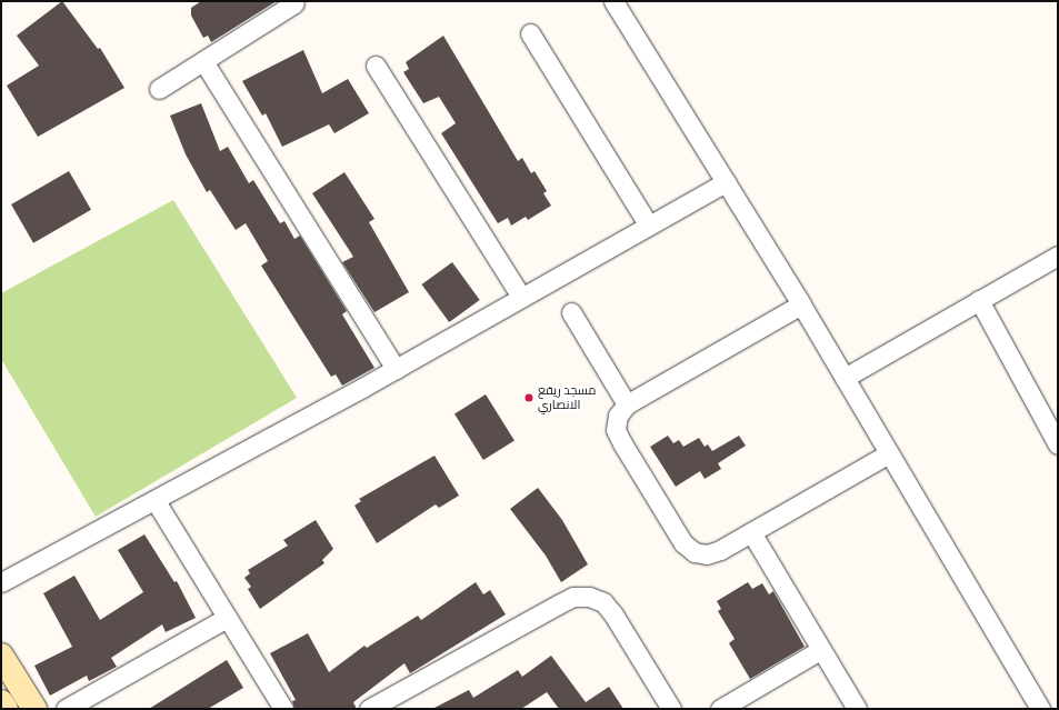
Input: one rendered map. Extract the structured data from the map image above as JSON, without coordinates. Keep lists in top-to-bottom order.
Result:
{
  "places": ["مسجد ريفع الانصاري"]
}
